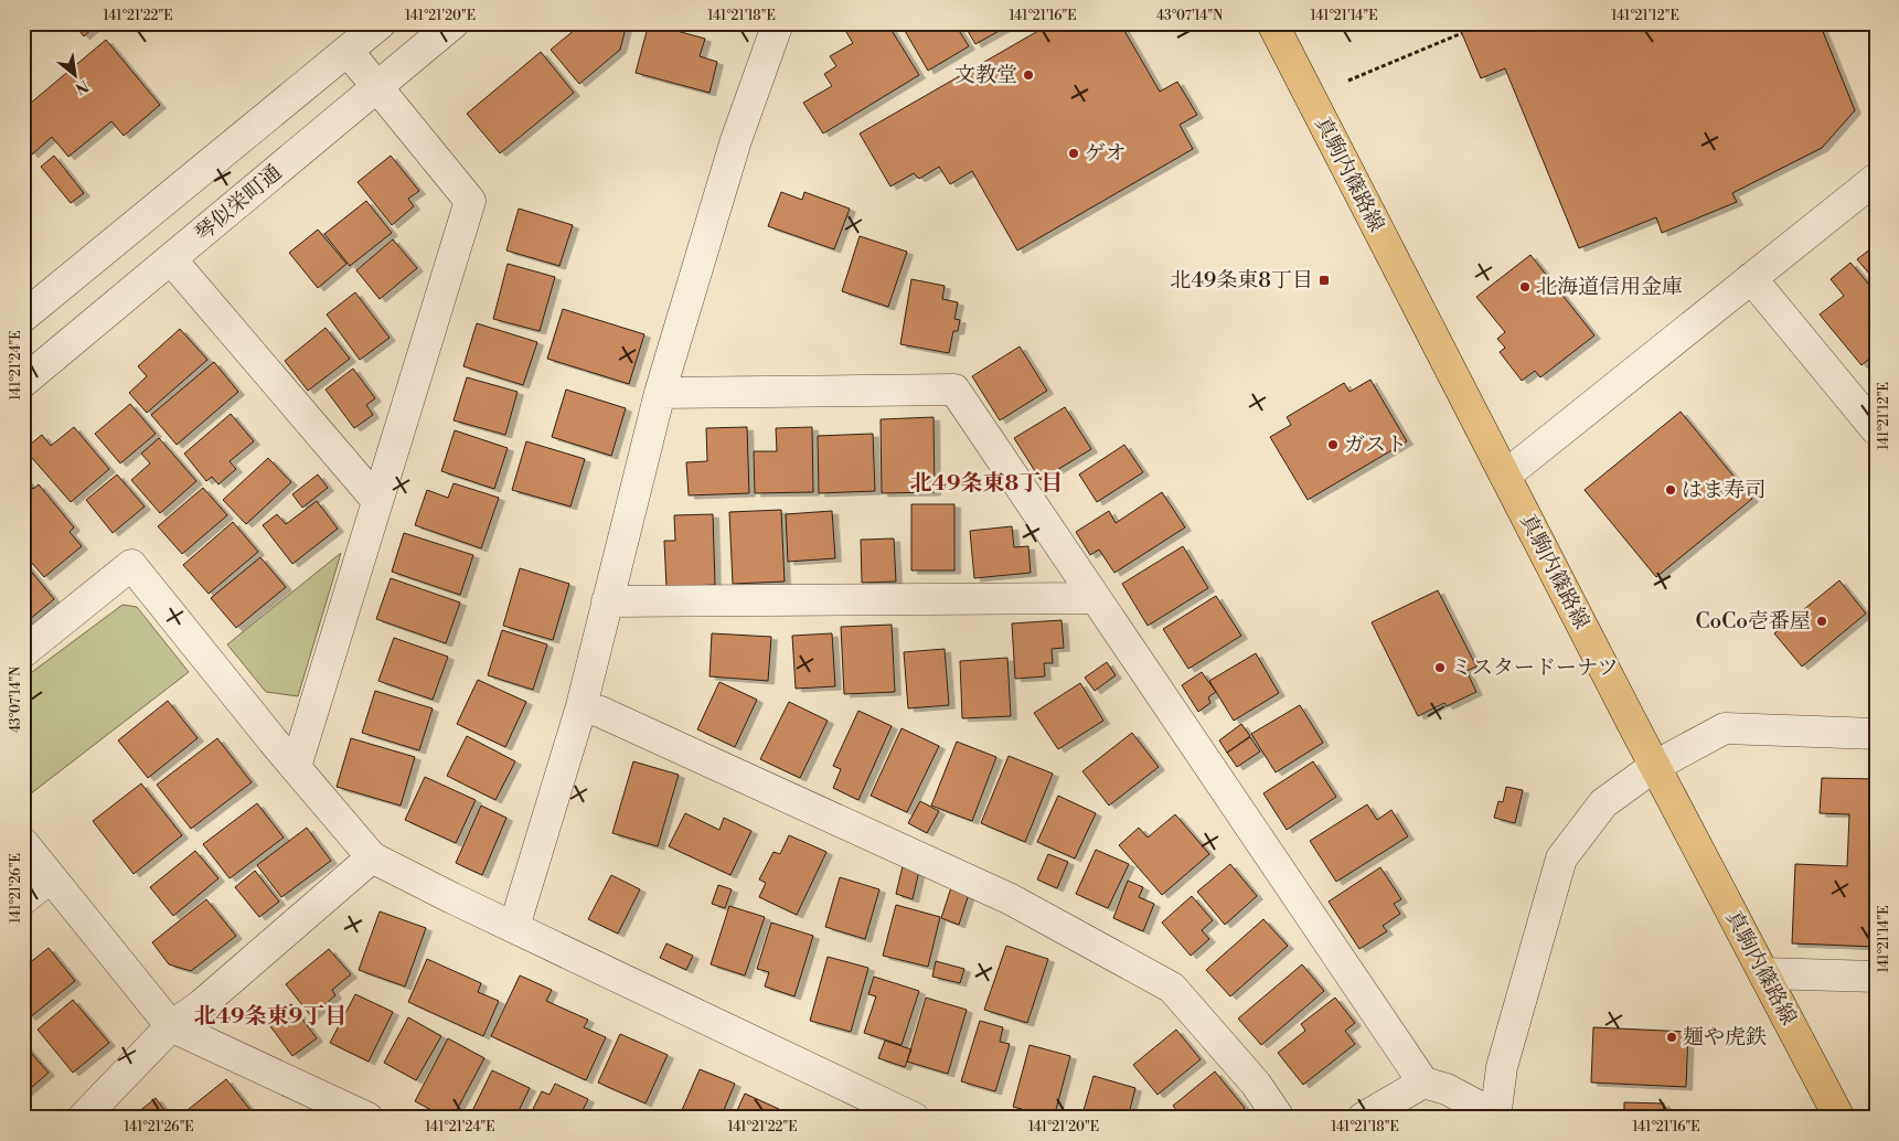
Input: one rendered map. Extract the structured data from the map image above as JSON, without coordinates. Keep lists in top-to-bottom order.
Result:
{
  "streets": {
    "main road": ["真駒内篠路線"],
    "street": ["琴似栄町通"]
  },
  "districts": ["北49条東8丁目", "北49条東9丁目"],
  "places": {
    "other": [
      "文教堂",
      "ゲオ",
      "北海道信用金庫",
      "ガスト",
      "はま寿司",
      "CoCo壱番屋",
      "ミスタードーナツ",
      "麺や虎鉄"
    ],
    "transit": ["北49条東8丁目"]
  },
  "north": "bottom right",
  "coordinates": [
    "141°21'22\"E",
    "141°21'20\"E",
    "141°21'18\"E",
    "141°21'16\"E",
    "43°07'14\"N",
    "141°21'14\"E",
    "141°21'12\"E",
    "141°21'24\"E",
    "141°21'26\"E"
  ]
}
